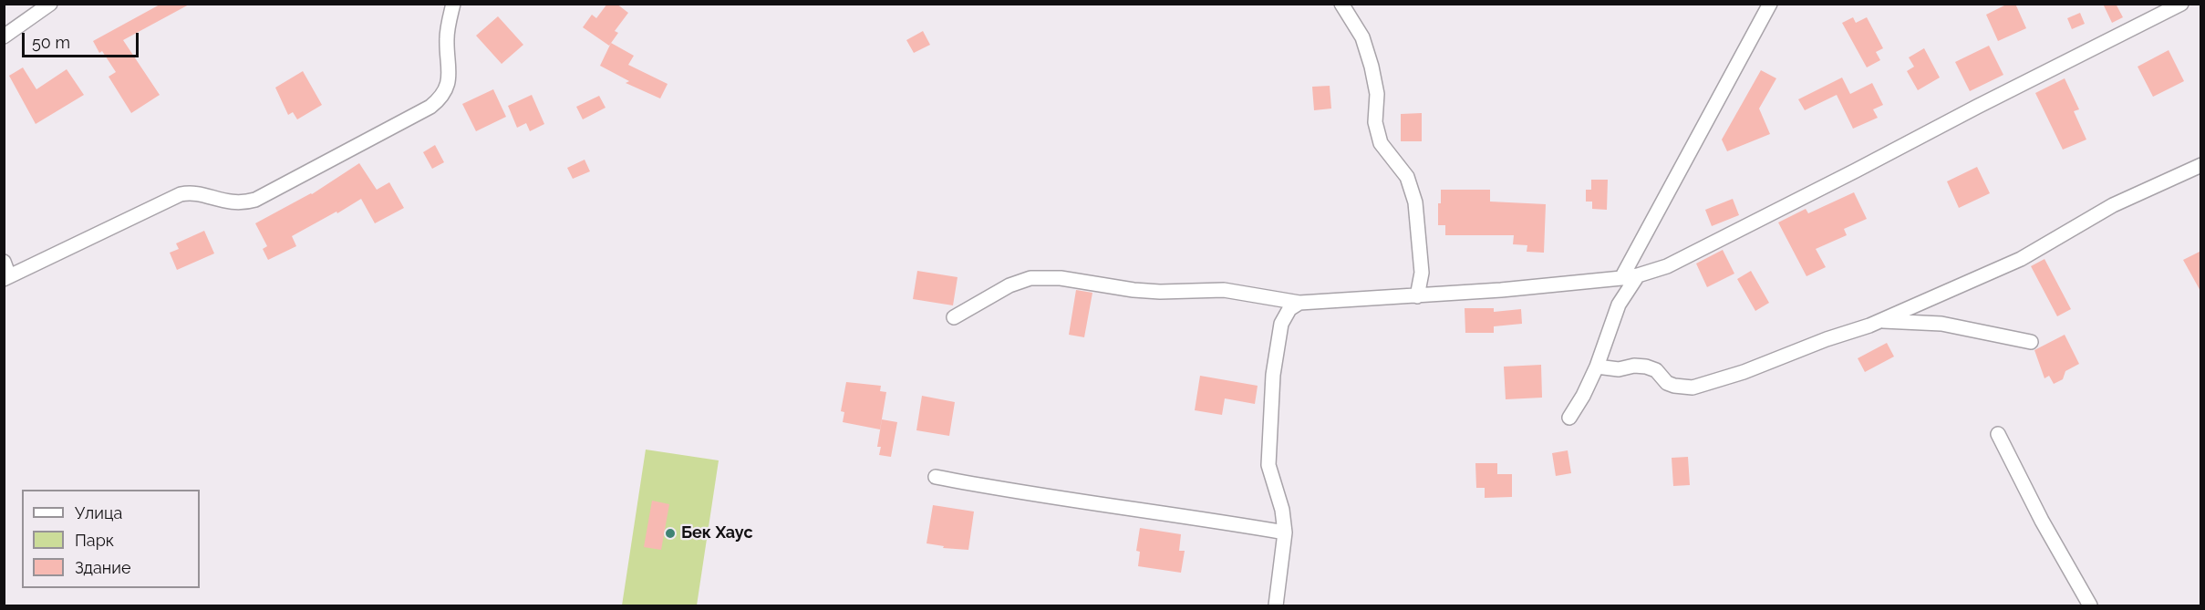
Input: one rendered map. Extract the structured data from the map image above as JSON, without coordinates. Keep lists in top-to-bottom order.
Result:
{
  "places": ["Бек Хаус"],
  "legend": ["Улица", "Парк", "Здание"],
  "scale_bar": "50 m"
}
